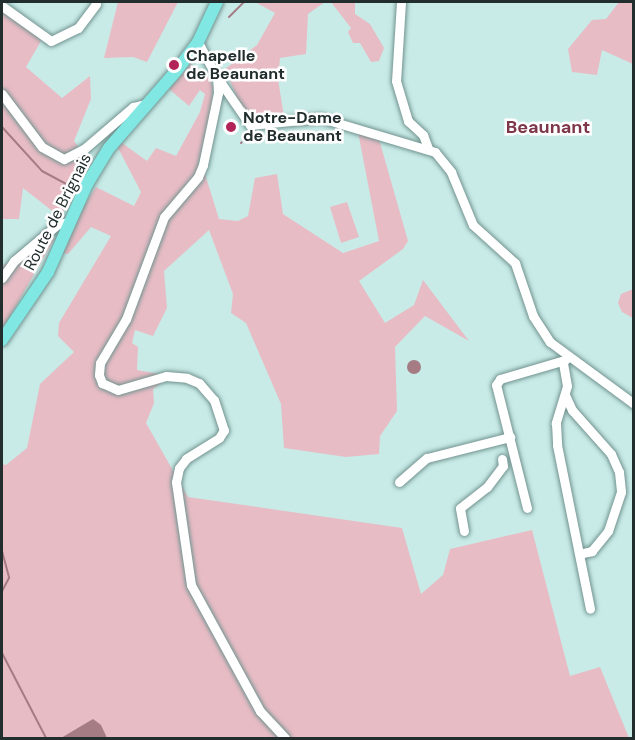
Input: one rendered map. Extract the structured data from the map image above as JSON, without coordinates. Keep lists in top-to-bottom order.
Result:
{
  "streets": {
    "main road": ["Route de Brignais"]
  },
  "districts": ["Beaunant"],
  "places": ["Chapelle de Beaunant", "Notre-Dame de Beaunant"]
}
